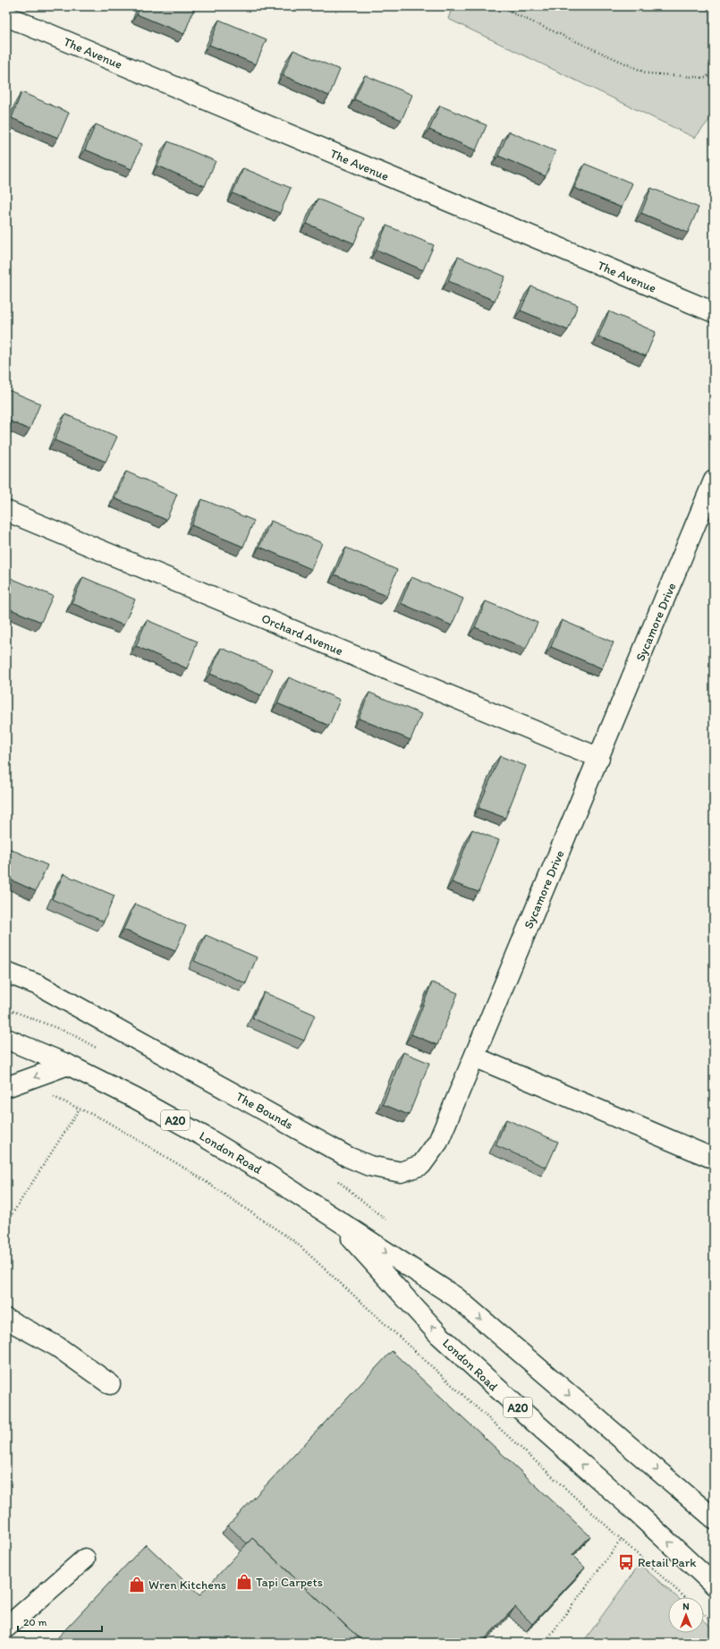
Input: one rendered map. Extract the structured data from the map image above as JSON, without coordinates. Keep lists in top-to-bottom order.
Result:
{
  "streets": {
    "street": [
      "The Avenue",
      "Sycamore Drive",
      "Orchard Avenue",
      "The Bounds",
      "A20",
      "London Road"
    ]
  },
  "crossings": [
    ["Sycamore Drive", "Orchard Avenue"],
    ["Sycamore Drive", "The Bounds"]
  ],
  "places": {
    "bus stop": ["Retail Park"],
    "shop": ["Tapi Carpets", "Wren Kitchens"]
  },
  "scale_bar": "20 m",
  "north": "top"
}
